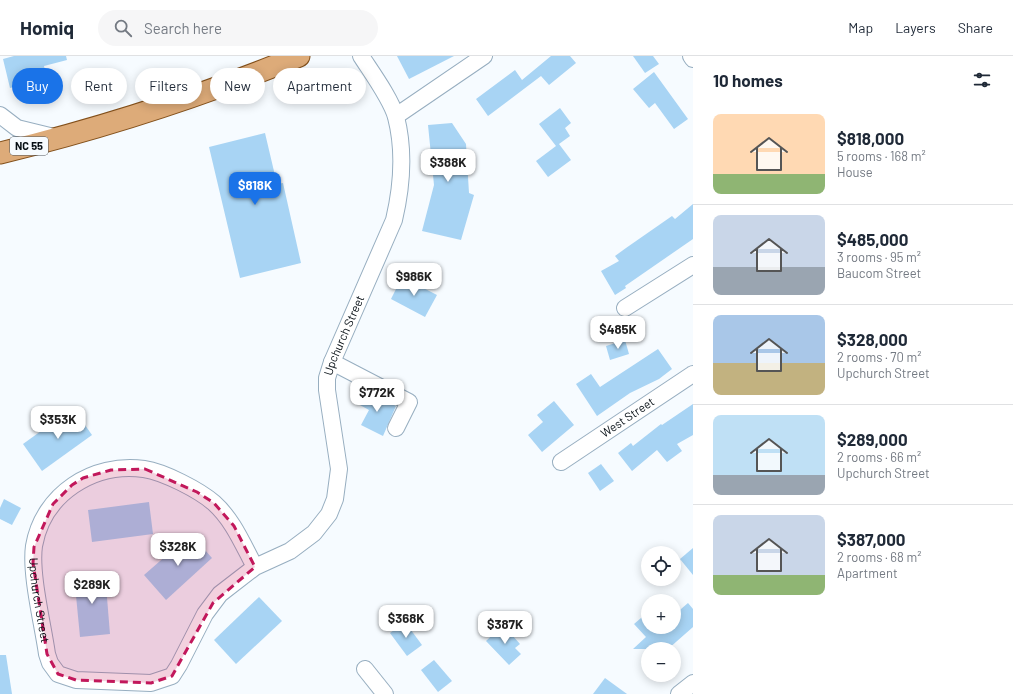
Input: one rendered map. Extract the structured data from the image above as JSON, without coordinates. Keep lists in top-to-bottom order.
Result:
{
  "streets": {
    "main road": ["NC 55"],
    "street": ["Upchurch Street", "West Street"]
  },
  "page": {
    "header": "Homiq",
    "search": "Search here",
    "nav": ["Map", "Layers", "Share"],
    "heading": "10 homes",
    "chip": [
      "Buy",
      "Rent",
      "Filters",
      "New",
      "Apartment"
    ],
    "list": [
      {
        "name": "$818,000",
        "note": "5 rooms · 168 m² · House"
      },
      {
        "name": "$485,000",
        "note": "3 rooms · 95 m² · Baucom Street"
      },
      {
        "name": "$328,000",
        "note": "2 rooms · 70 m² · Upchurch Street"
      },
      {
        "name": "$289,000",
        "note": "2 rooms · 66 m² · Upchurch Street"
      },
      {
        "name": "$387,000",
        "note": "2 rooms · 68 m² · Apartment"
      }
    ],
    "price": [
      "$388K",
      "$818K",
      "$986K",
      "$485K",
      "$772K",
      "$353K",
      "$328K",
      "$289K",
      "$368K",
      "$387K"
    ],
    "map_buttons": ["+", "−"]
  }
}
